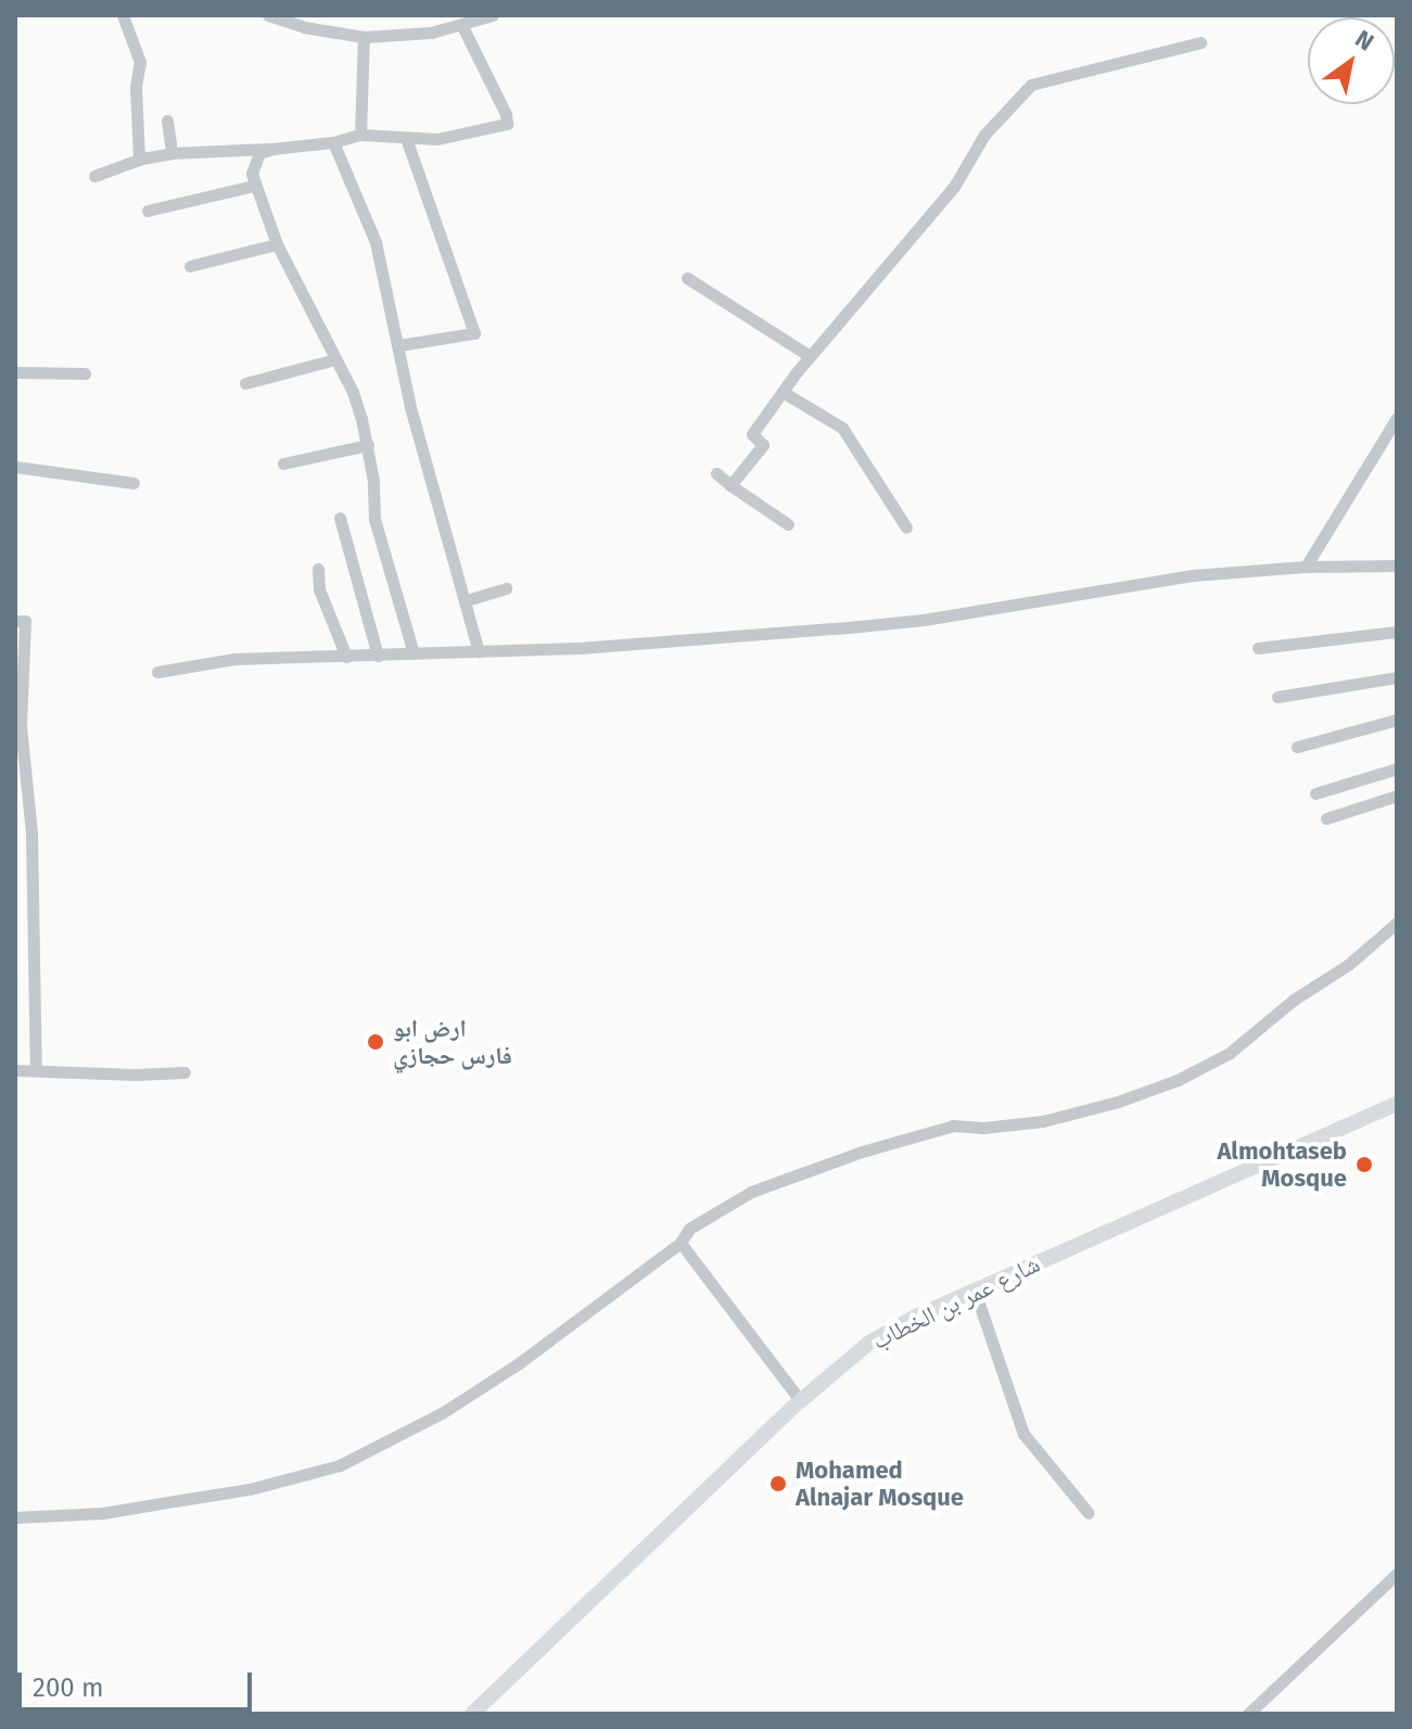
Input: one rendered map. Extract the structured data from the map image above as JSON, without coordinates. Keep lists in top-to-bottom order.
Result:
{
  "streets": {
    "main road": ["شارع عمر بن الخطاب"]
  },
  "places": ["ارض ابو فارس حجازي", "Almohtaseb Mosque", "Mohamed Alnajar Mosque"],
  "scale_bar": "200 m",
  "north": "top right"
}
